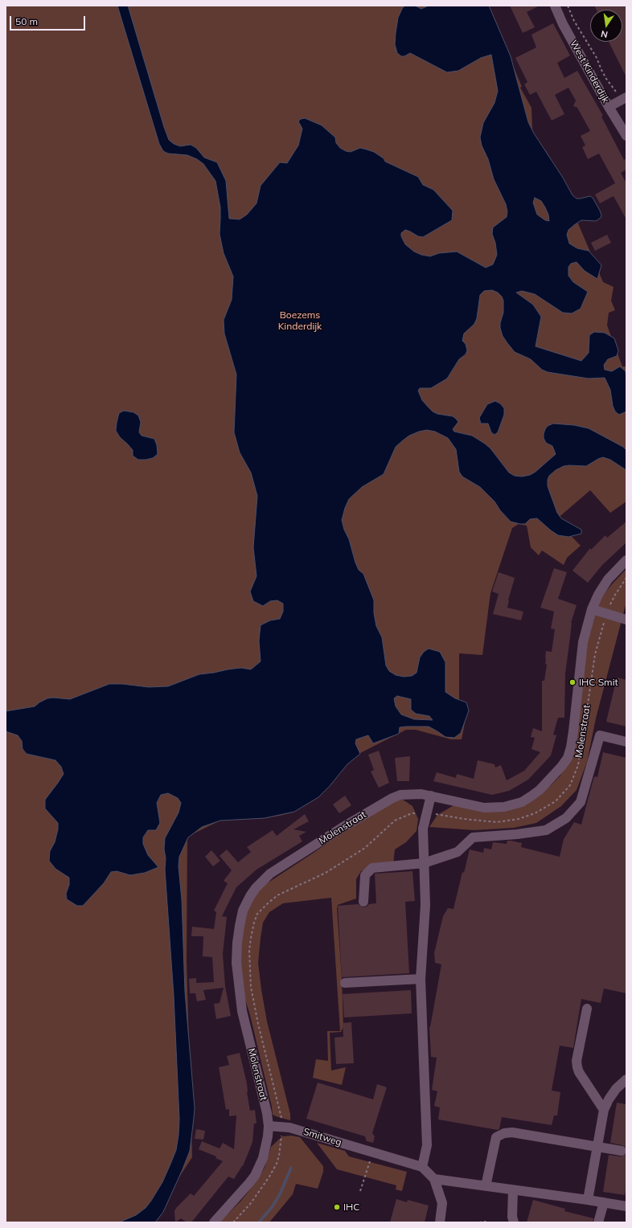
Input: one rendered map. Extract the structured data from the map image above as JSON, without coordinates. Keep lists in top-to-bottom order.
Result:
{
  "streets": {
    "street": ["West Kinderdijk", "Molenstraat", "Smitweg"]
  },
  "crossings": [
    ["Molenstraat", "Smitweg"]
  ],
  "parks": ["Boezems Kinderdijk"],
  "places": ["IHC Smit", "IHC"],
  "scale_bar": "50 m",
  "north": "bottom"
}
